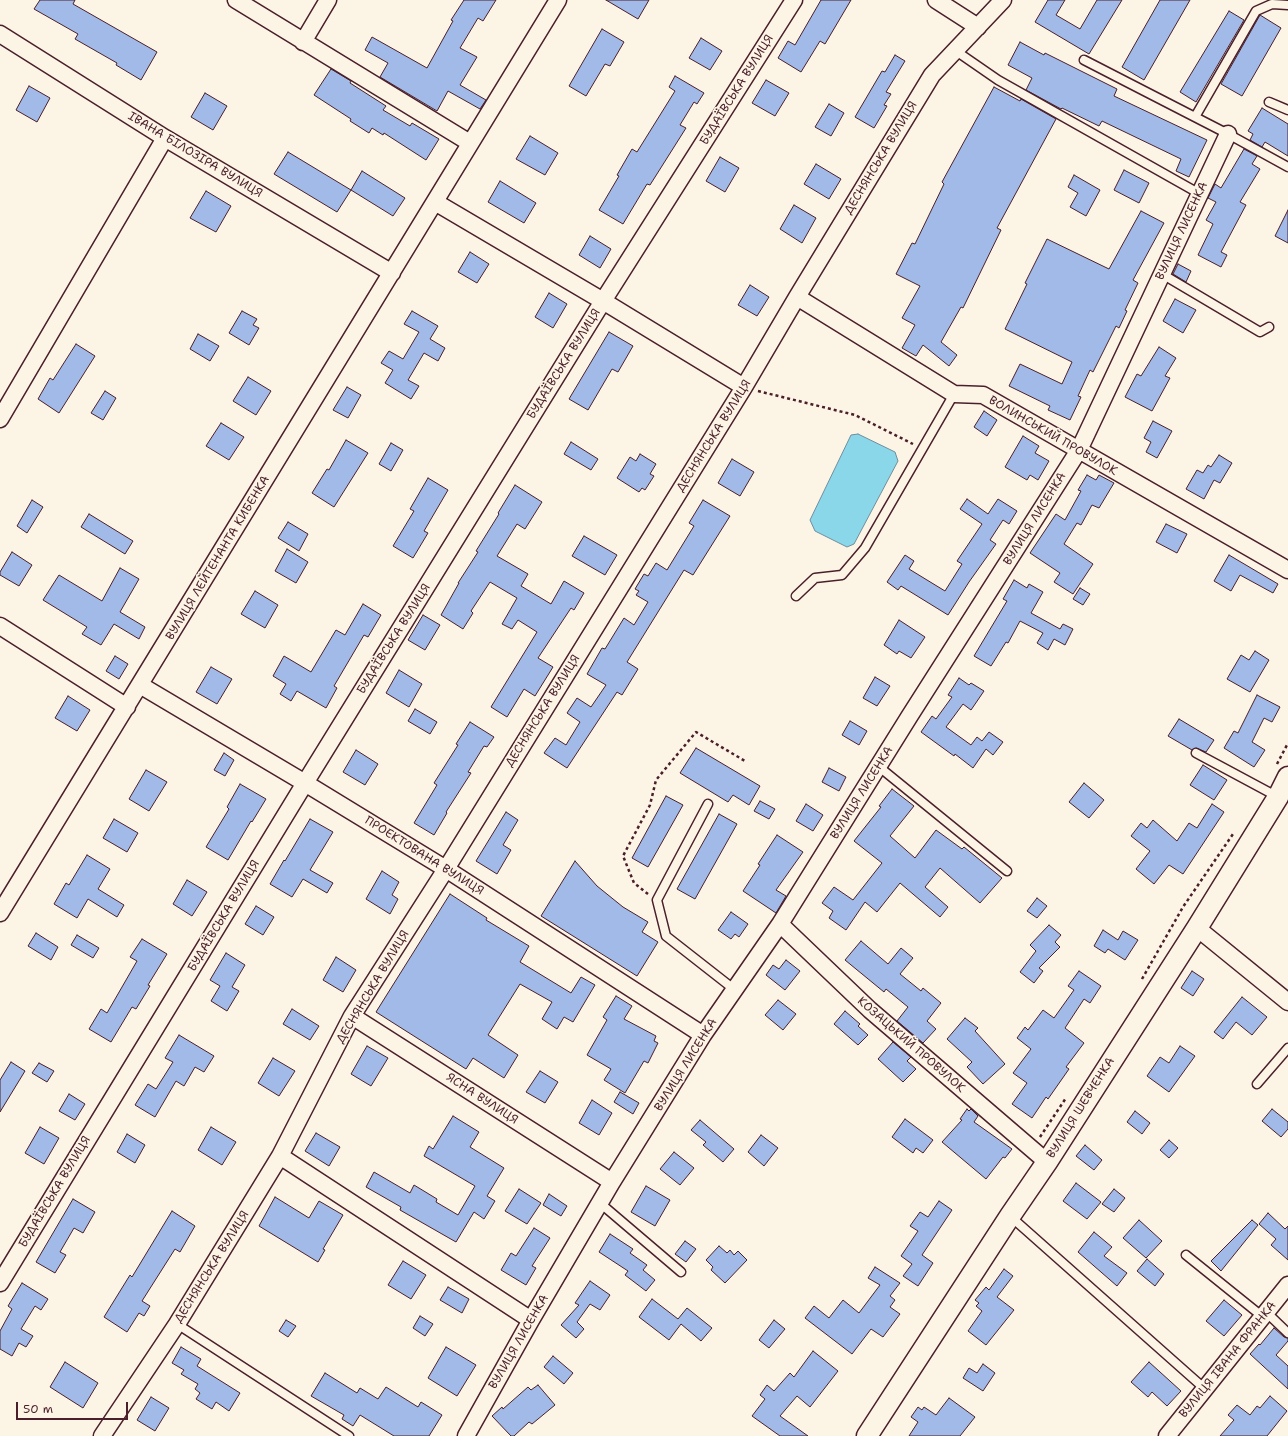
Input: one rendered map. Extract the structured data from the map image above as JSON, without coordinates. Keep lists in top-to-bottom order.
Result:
{
  "streets": {
    "street": [
      "БУДАЇВСЬКА ВУЛИЦЯ",
      "ІВАНА БІЛОЗІРА ВУЛИЦЯ",
      "ДЕСНЯНСЬКА ВУЛИЦЯ",
      "ВУЛИЦЯ ЛИСЕНКА",
      "ВОЛИНСЬКИЙ ПРОВУЛОК",
      "ВУЛИЦЯ ЛЕЙТЕНАНТА КИБЕНКА",
      "ПРОЕКТОВАНА ВУЛИЦЯ",
      "КОЗАЦЬКИЙ ПРОВУЛОК",
      "ЯСНА ВУЛИЦЯ",
      "ВУЛИЦЯ ШЕВЧЕНКА",
      "ВУЛИЦЯ ІВАНА ФРАНКА"
    ]
  },
  "crossings": [
    ["БУДАЇВСЬКА ВУЛИЦЯ", "ПРОЕКТОВАНА ВУЛИЦЯ"],
    ["ІВАНА БІЛОЗІРА ВУЛИЦЯ", "ВУЛИЦЯ ЛЕЙТЕНАНТА КИБЕНКА"],
    ["ДЕСНЯНСЬКА ВУЛИЦЯ", "ВОЛИНСЬКИЙ ПРОВУЛОК"],
    ["ДЕСНЯНСЬКА ВУЛИЦЯ", "ПРОЕКТОВАНА ВУЛИЦЯ"],
    ["ДЕСНЯНСЬКА ВУЛИЦЯ", "ЯСНА ВУЛИЦЯ"],
    ["ВУЛИЦЯ ЛИСЕНКА", "ВОЛИНСЬКИЙ ПРОВУЛОК"],
    ["ВУЛИЦЯ ЛИСЕНКА", "ПРОЕКТОВАНА ВУЛИЦЯ"],
    ["ВУЛИЦЯ ЛИСЕНКА", "КОЗАЦЬКИЙ ПРОВУЛОК"],
    ["ВУЛИЦЯ ЛИСЕНКА", "ЯСНА ВУЛИЦЯ"],
    ["ВУЛИЦЯ ЛЕЙТЕНАНТА КИБЕНКА", "ПРОЕКТОВАНА ВУЛИЦЯ"],
    ["КОЗАЦЬКИЙ ПРОВУЛОК", "ВУЛИЦЯ ШЕВЧЕНКА"]
  ],
  "scale_bar": "50 m"
}
